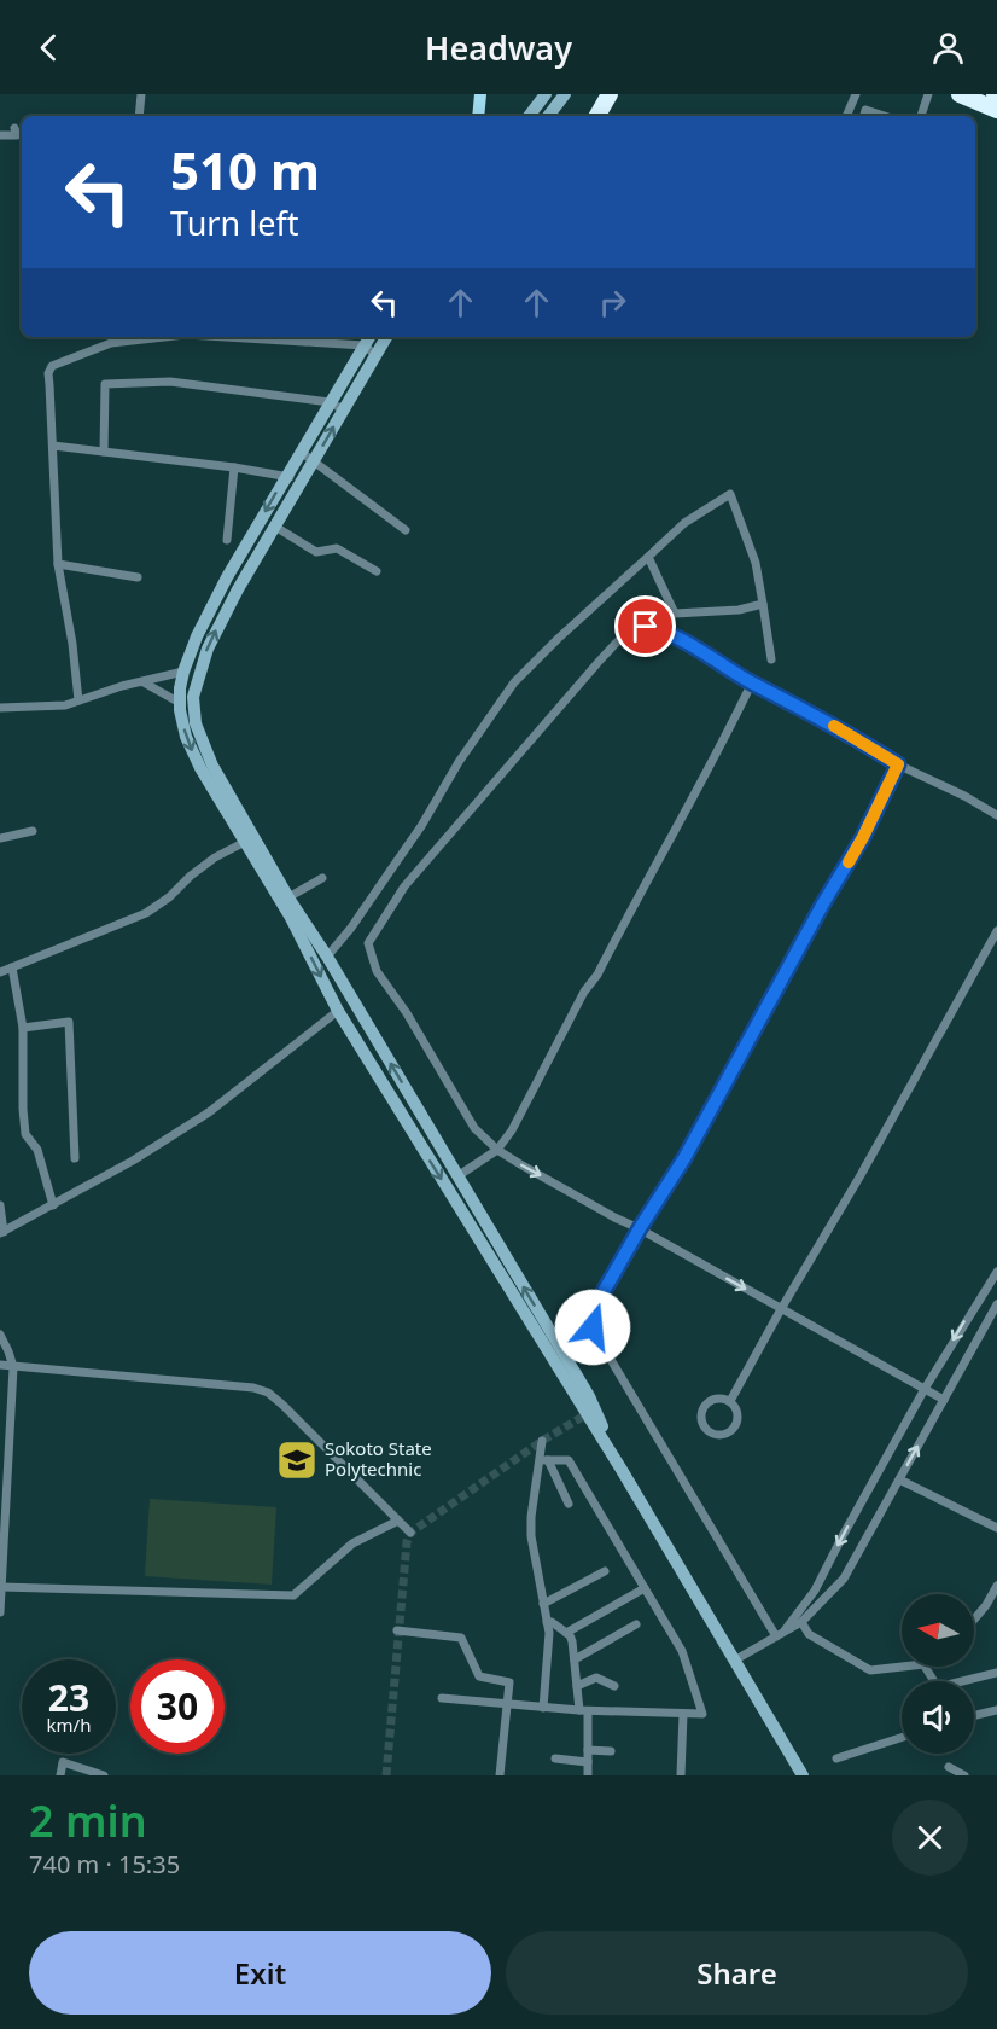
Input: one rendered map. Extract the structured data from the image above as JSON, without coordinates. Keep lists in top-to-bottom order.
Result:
{
  "places": {
    "school or university": ["Sokoto State Polytechnic"]
  },
  "north": "left",
  "page": {
    "header": "Headway",
    "turn": ["510 m", "Turn left"],
    "speed": "23 km/h",
    "limit": "30",
    "heading": ["2 min", "740 m · 15:35"],
    "buttons": ["Exit", "Share"]
  }
}
